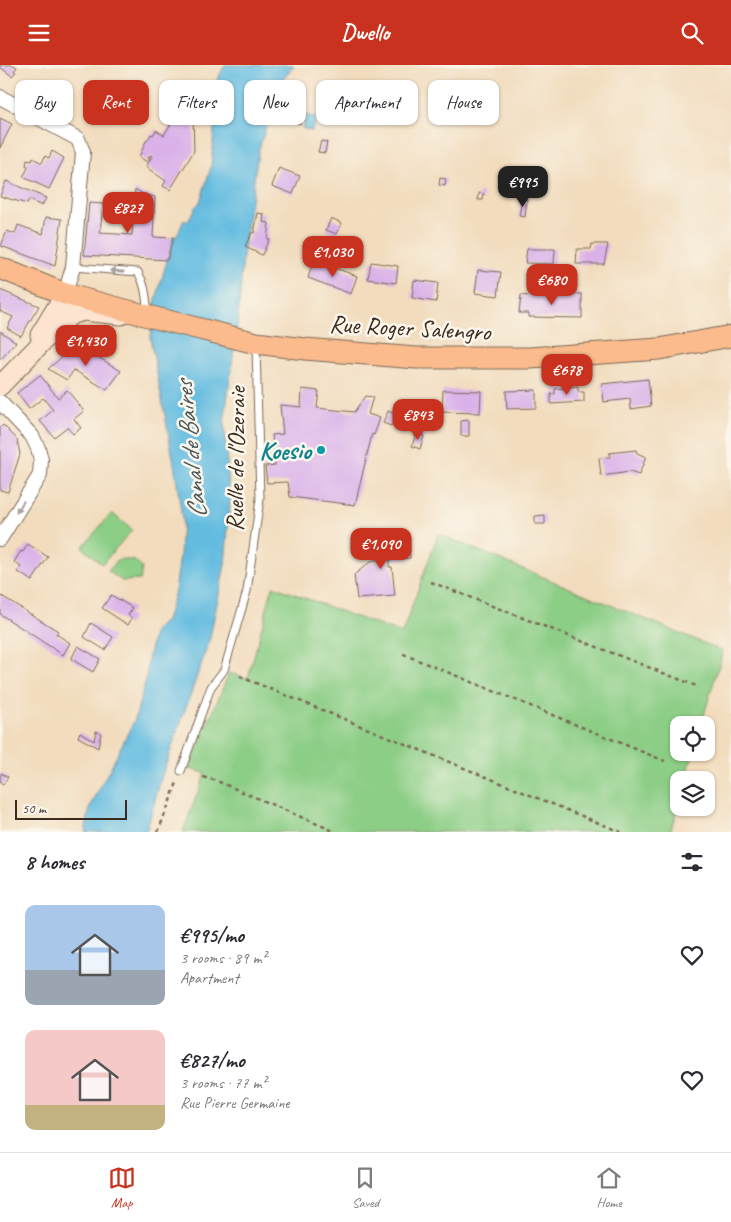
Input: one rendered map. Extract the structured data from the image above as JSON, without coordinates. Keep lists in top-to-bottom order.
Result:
{
  "streets": {
    "main road": ["Rue Roger Salengro"],
    "lane": ["Ruelle de l'Ozeraie"]
  },
  "crossings": [
    ["Rue Roger Salengro", "Ruelle de l'Ozeraie"]
  ],
  "water": ["Canal de Baires"],
  "places": ["Koesio"],
  "scale_bar": "50 m",
  "page": {
    "header": "Dwello",
    "chip": [
      "Buy",
      "Rent",
      "Filters",
      "New",
      "Apartment",
      "House"
    ],
    "price": [
      "€995",
      "€827",
      "€1,030",
      "€680",
      "€1,430",
      "€678",
      "€843",
      "€1,090"
    ],
    "scale": "50 m",
    "heading": "8 homes",
    "list": [
      {
        "name": "€995/mo",
        "note": "3 rooms · 89 m² · Apartment"
      },
      {
        "name": "€827/mo",
        "note": "3 rooms · 77 m² · Rue Pierre Germaine"
      }
    ],
    "tabs": ["Map", "Saved", "Home"]
  }
}
